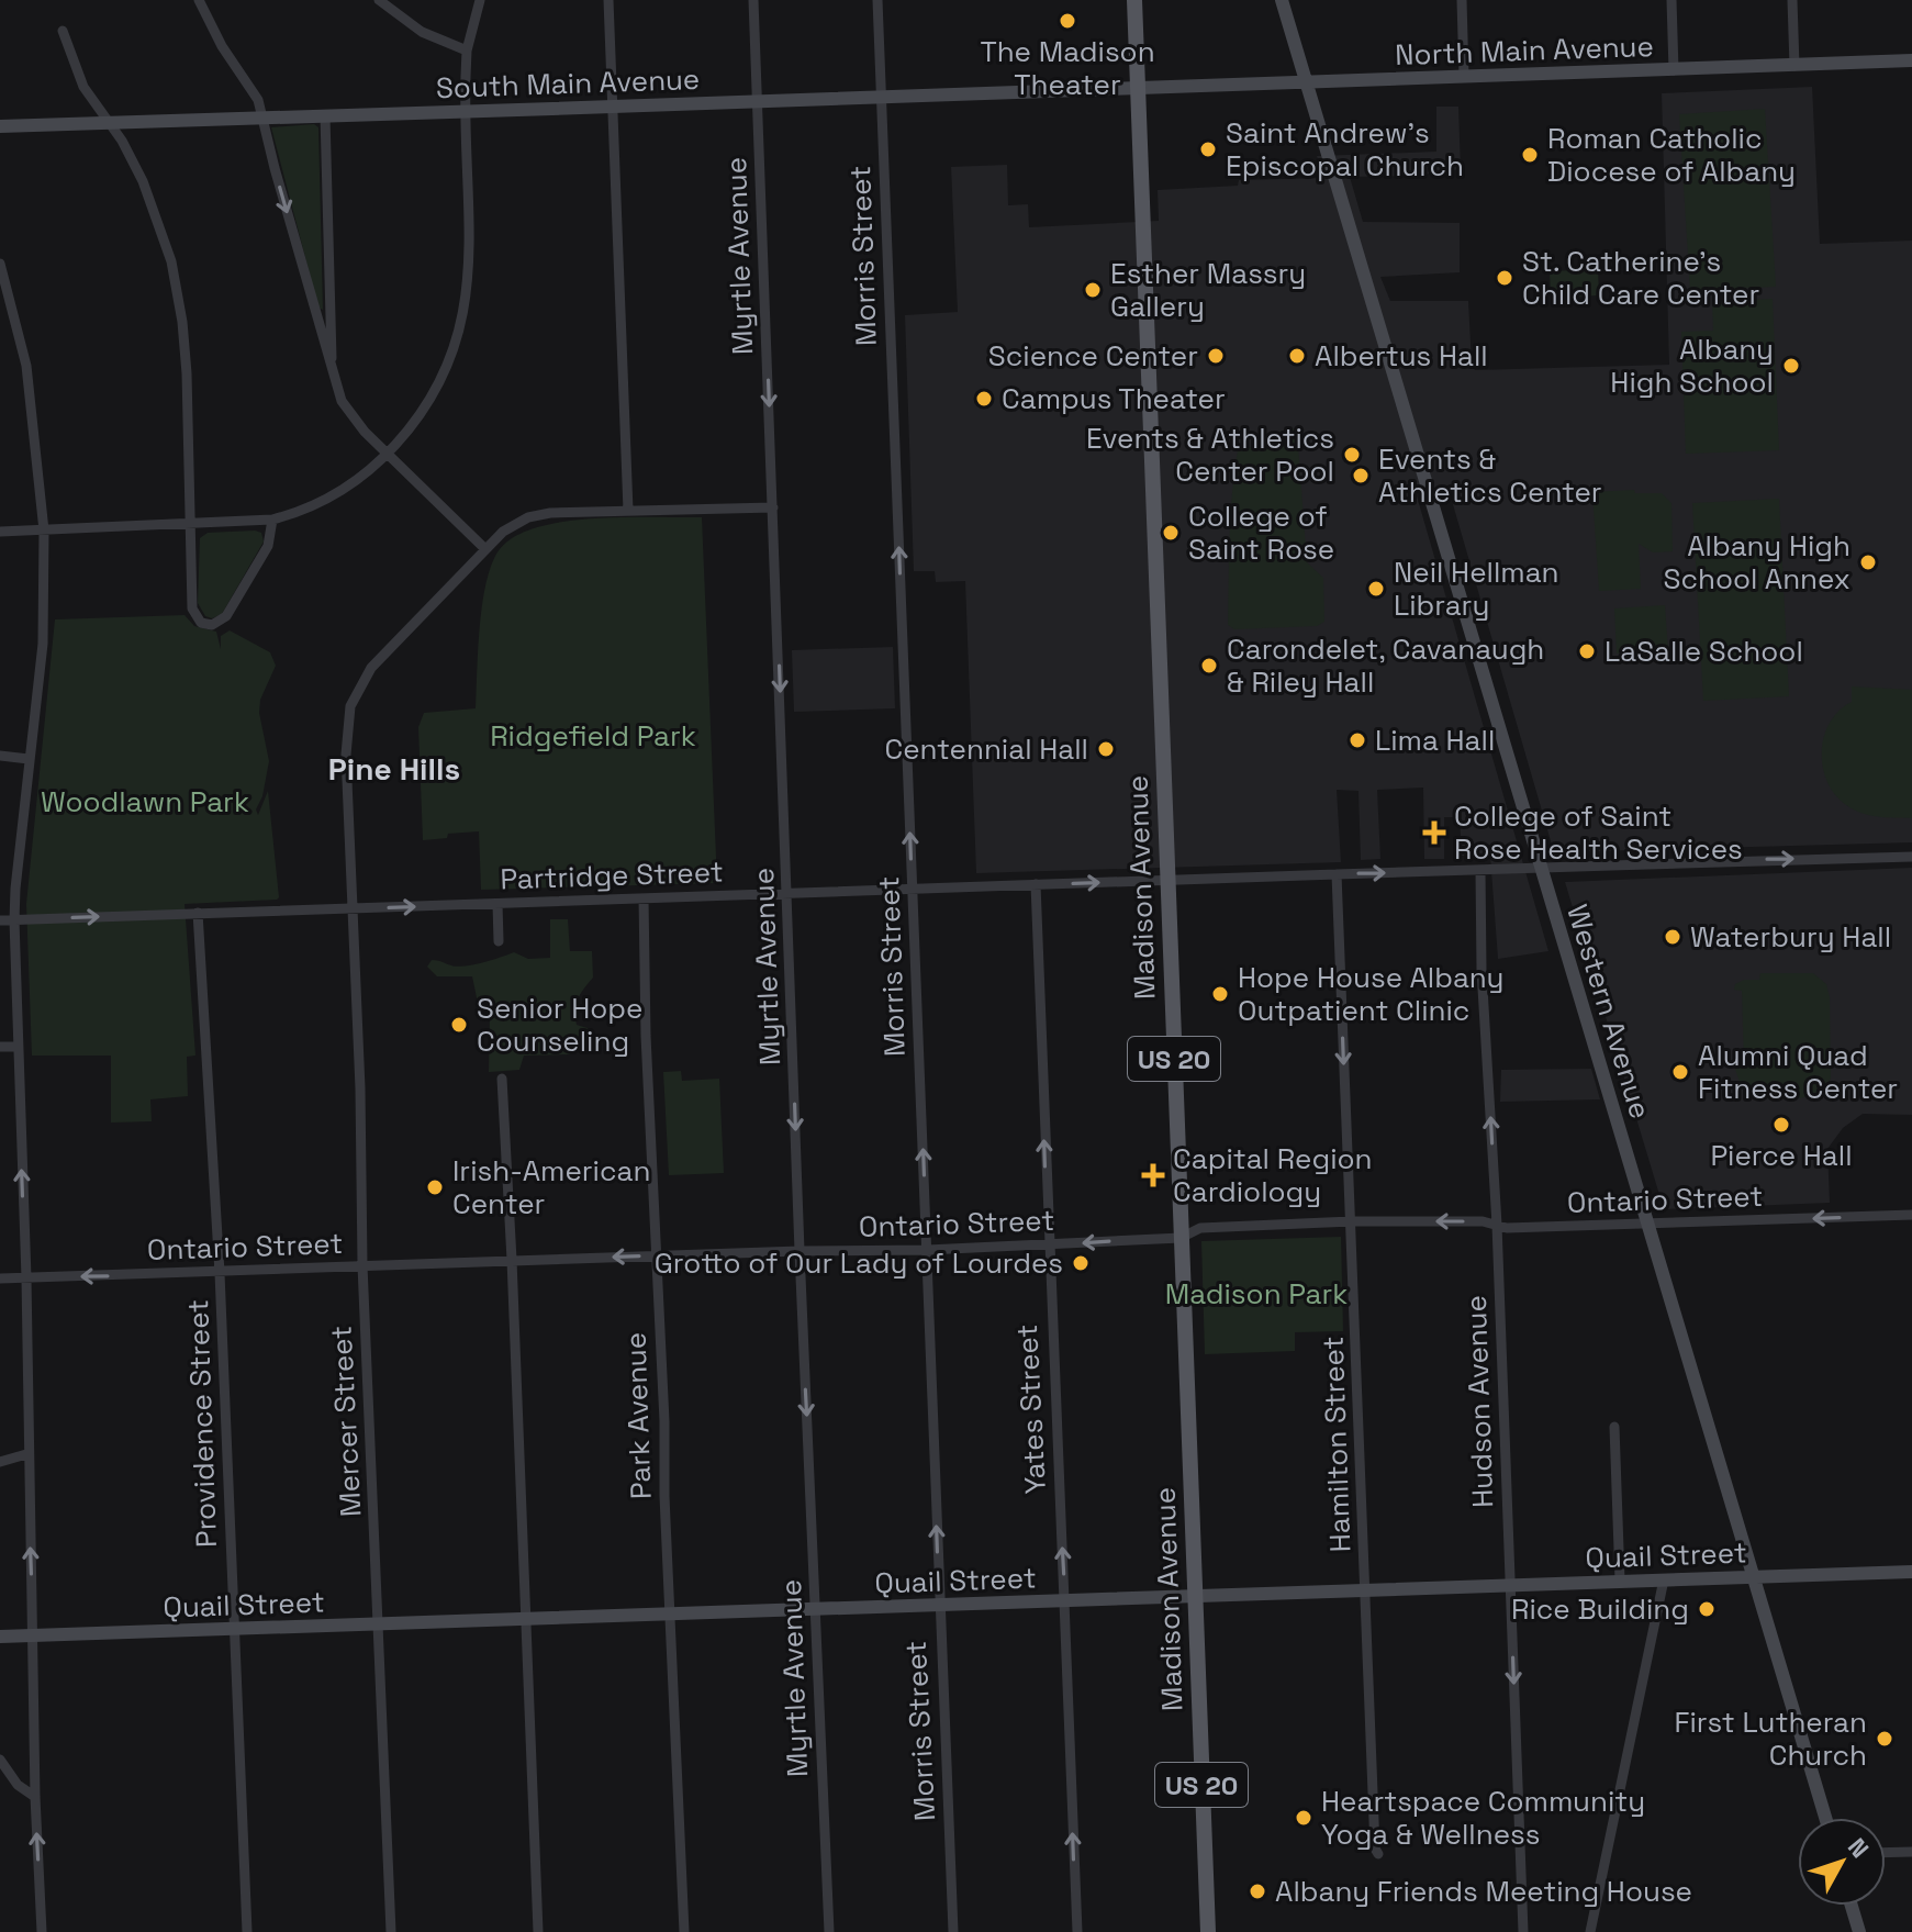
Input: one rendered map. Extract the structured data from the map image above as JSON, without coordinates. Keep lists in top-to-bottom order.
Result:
{
  "streets": {
    "main road": ["Madison Avenue", "US 20"],
    "street": [
      "North Main Avenue",
      "South Main Avenue",
      "Myrtle Avenue",
      "Morris Street",
      "Partridge Street",
      "Western Avenue",
      "Ontario Street",
      "Hudson Avenue",
      "Yates Street",
      "Park Avenue",
      "Mercer Street",
      "Providence Street",
      "Hamilton Street",
      "Quail Street"
    ]
  },
  "crossings": [
    ["North Main Avenue", "South Main Avenue"],
    ["North Main Avenue", "Madison Avenue"],
    ["North Main Avenue", "Western Avenue"],
    ["South Main Avenue", "Myrtle Avenue"],
    ["South Main Avenue", "Morris Street"],
    ["South Main Avenue", "Madison Avenue"],
    ["Myrtle Avenue", "Partridge Street"],
    ["Myrtle Avenue", "Ontario Street"],
    ["Myrtle Avenue", "Mercer Street"],
    ["Myrtle Avenue", "Quail Street"],
    ["Morris Street", "Partridge Street"],
    ["Morris Street", "Ontario Street"],
    ["Morris Street", "Quail Street"],
    ["Partridge Street", "Madison Avenue"],
    ["Partridge Street", "Western Avenue"],
    ["Partridge Street", "Hudson Avenue"],
    ["Partridge Street", "Yates Street"],
    ["Partridge Street", "Park Avenue"],
    ["Partridge Street", "Mercer Street"],
    ["Partridge Street", "Providence Street"],
    ["Partridge Street", "Hamilton Street"],
    ["Madison Avenue", "Ontario Street"],
    ["Madison Avenue", "Quail Street"],
    ["Western Avenue", "Ontario Street"],
    ["Western Avenue", "Quail Street"],
    ["Ontario Street", "Hudson Avenue"],
    ["Ontario Street", "Yates Street"],
    ["Ontario Street", "Park Avenue"],
    ["Ontario Street", "Mercer Street"],
    ["Ontario Street", "Providence Street"],
    ["Ontario Street", "Hamilton Street"],
    ["Hudson Avenue", "Quail Street"],
    ["Yates Street", "Quail Street"],
    ["Park Avenue", "Quail Street"],
    ["Mercer Street", "Quail Street"],
    ["Providence Street", "Quail Street"],
    ["Hamilton Street", "Quail Street"]
  ],
  "one_way": [
    "Myrtle Avenue",
    "Morris Street",
    "Partridge Street",
    "Ontario Street",
    "Yates Street",
    "Hamilton Street"
  ],
  "districts": ["Pine Hills"],
  "parks": ["Ridgefield Park", "Woodlawn Park", "Madison Park"],
  "places": {
    "other": [
      "The Madison Theater",
      "Saint Andrew's Episcopal Church",
      "Roman Catholic Diocese of Albany",
      "St. Catherine's Child Care Center",
      "Esther Massry Gallery",
      "Science Center",
      "Albertus Hall",
      "Albany High School",
      "Campus Theater",
      "Events & Athletics Center Pool",
      "Events & Athletics Center",
      "College of Saint Rose",
      "Albany High School Annex",
      "Neil Hellman Library",
      "LaSalle School",
      "Carondelet, Cavanaugh & Riley Hall",
      "Lima Hall",
      "Centennial Hall",
      "Waterbury Hall",
      "Hope House Albany Outpatient Clinic",
      "Senior Hope Counseling",
      "Alumni Quad Fitness Center",
      "Pierce Hall",
      "Irish-American Center",
      "Grotto of Our Lady of Lourdes",
      "Rice Building",
      "First Lutheran Church",
      "Heartspace Community Yoga & Wellness",
      "Albany Friends Meeting House"
    ],
    "health": ["College of Saint Rose Health Services", "Capital Region Cardiology"]
  },
  "north": "top right"
}
